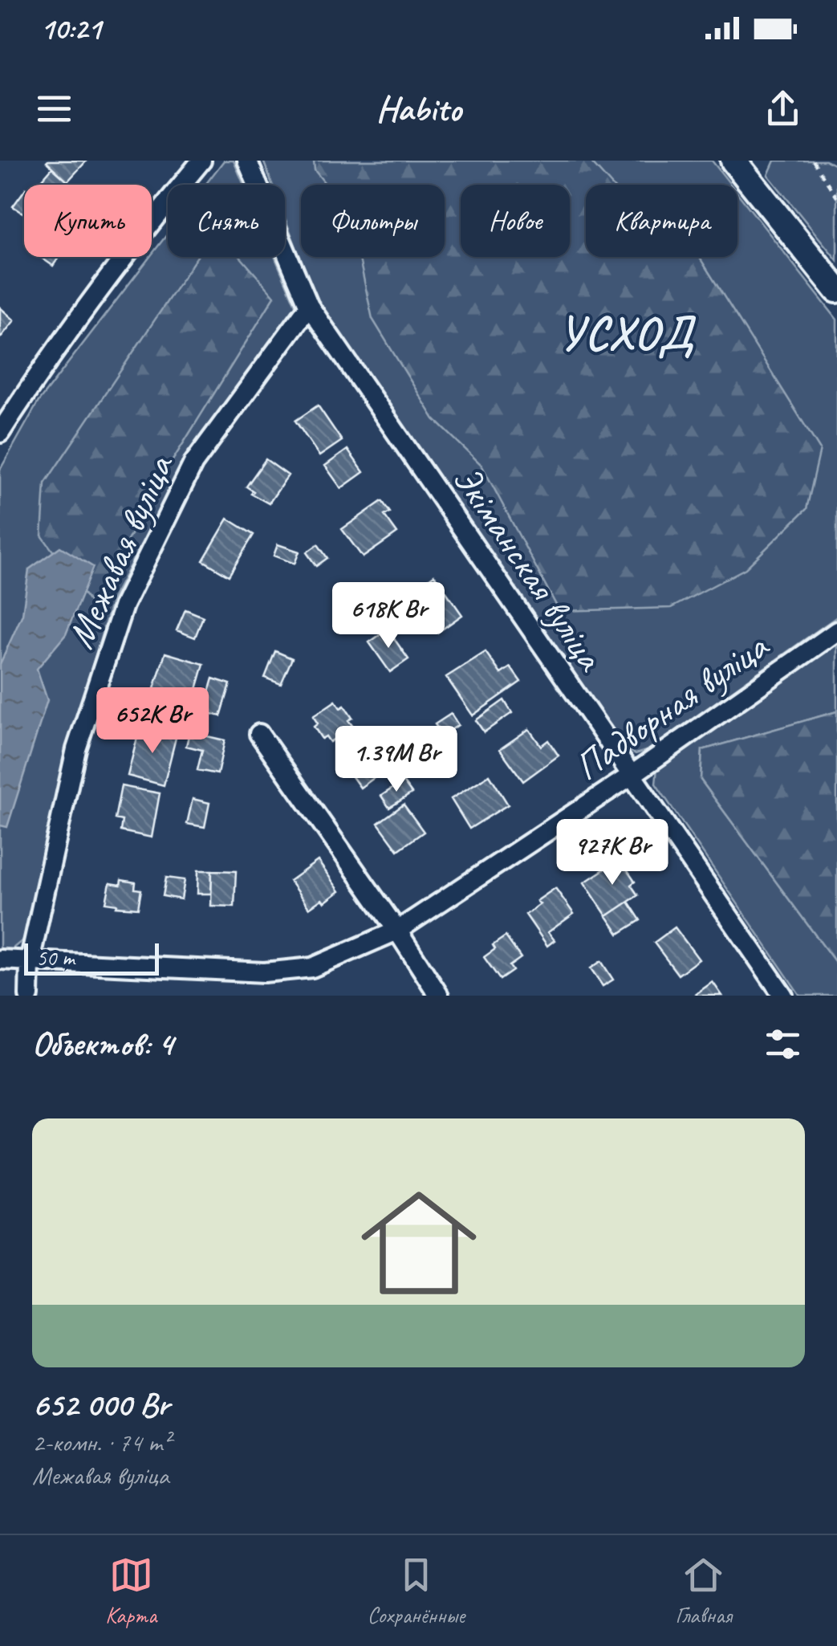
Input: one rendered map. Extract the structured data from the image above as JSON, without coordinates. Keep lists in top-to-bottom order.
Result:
{
  "streets": {
    "street": ["Межавая вуліца", "Экіманская вуліца", "Падворная вуліца"]
  },
  "crossings": [
    ["Межавая вуліца", "Экіманская вуліца"],
    ["Межавая вуліца", "Падворная вуліца"],
    ["Экіманская вуліца", "Падворная вуліца"]
  ],
  "districts": ["УСХОД"],
  "scale_bar": "50 m",
  "page": {
    "status": "10:21",
    "header": "Habito",
    "chip": [
      "Купить",
      "Снять",
      "Фильтры",
      "Новое",
      "Квартира"
    ],
    "price": [
      "618K Br",
      "652K Br",
      "1.39M Br",
      "927K Br"
    ],
    "scale": "50 m",
    "heading": "Объектов: 4",
    "list": [
      {
        "name": "652 000 Br",
        "note": "2-комн. · 74 m² · Межавая вуліца"
      }
    ],
    "tabs": ["Карта", "Сохранённые", "Главная"]
  }
}
